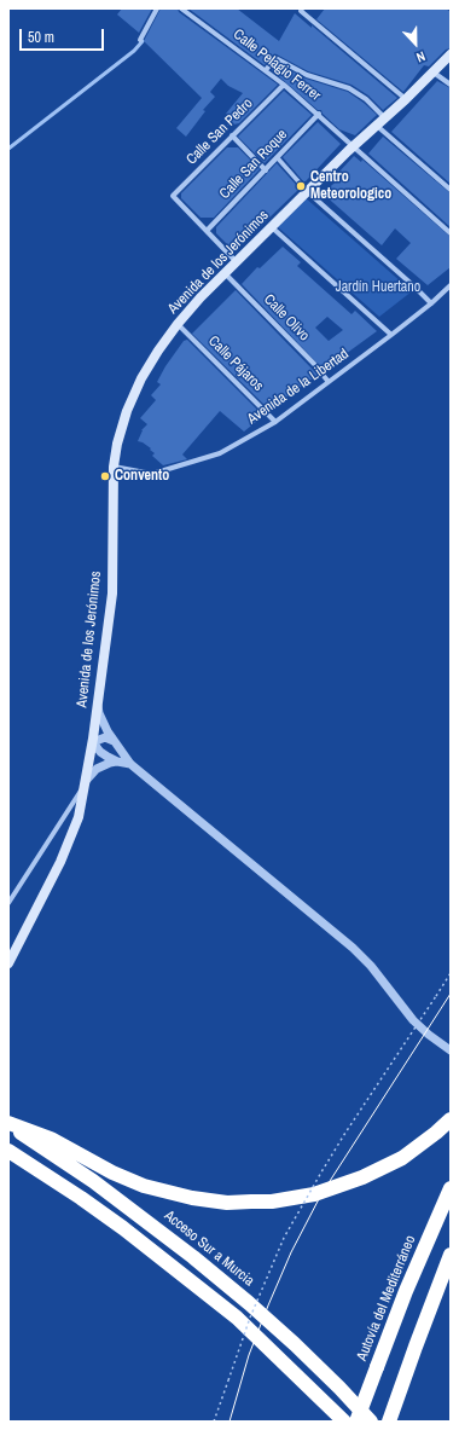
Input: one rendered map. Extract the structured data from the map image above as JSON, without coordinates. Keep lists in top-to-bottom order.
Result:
{
  "streets": {
    "highway": ["Acceso Sur a Murcia", "Autovía del Mediterráneo"],
    "main road": ["Avenida de los Jerónimos"],
    "street": [
      "Calle Pelagio Ferrer",
      "Calle San Pedro",
      "Calle San Roque",
      "Calle Olivo",
      "Calle Pájaros",
      "Avenida de la Libertad"
    ]
  },
  "crossings": [
    ["Calle Pelagio Ferrer", "Calle San Pedro"],
    ["Calle Pelagio Ferrer", "Calle San Roque"],
    ["Calle Pelagio Ferrer", "Avenida de los Jerónimos"],
    ["Calle San Pedro", "Calle San Roque"],
    ["Avenida de los Jerónimos", "Calle Olivo"],
    ["Avenida de los Jerónimos", "Calle Pájaros"],
    ["Avenida de los Jerónimos", "Avenida de la Libertad"],
    ["Calle Olivo", "Avenida de la Libertad"],
    ["Calle Pájaros", "Avenida de la Libertad"]
  ],
  "parks": ["Jardín Huertano"],
  "places": ["Centro Meteorologico", "Convento"],
  "scale_bar": "50 m",
  "north": "bottom"
}
